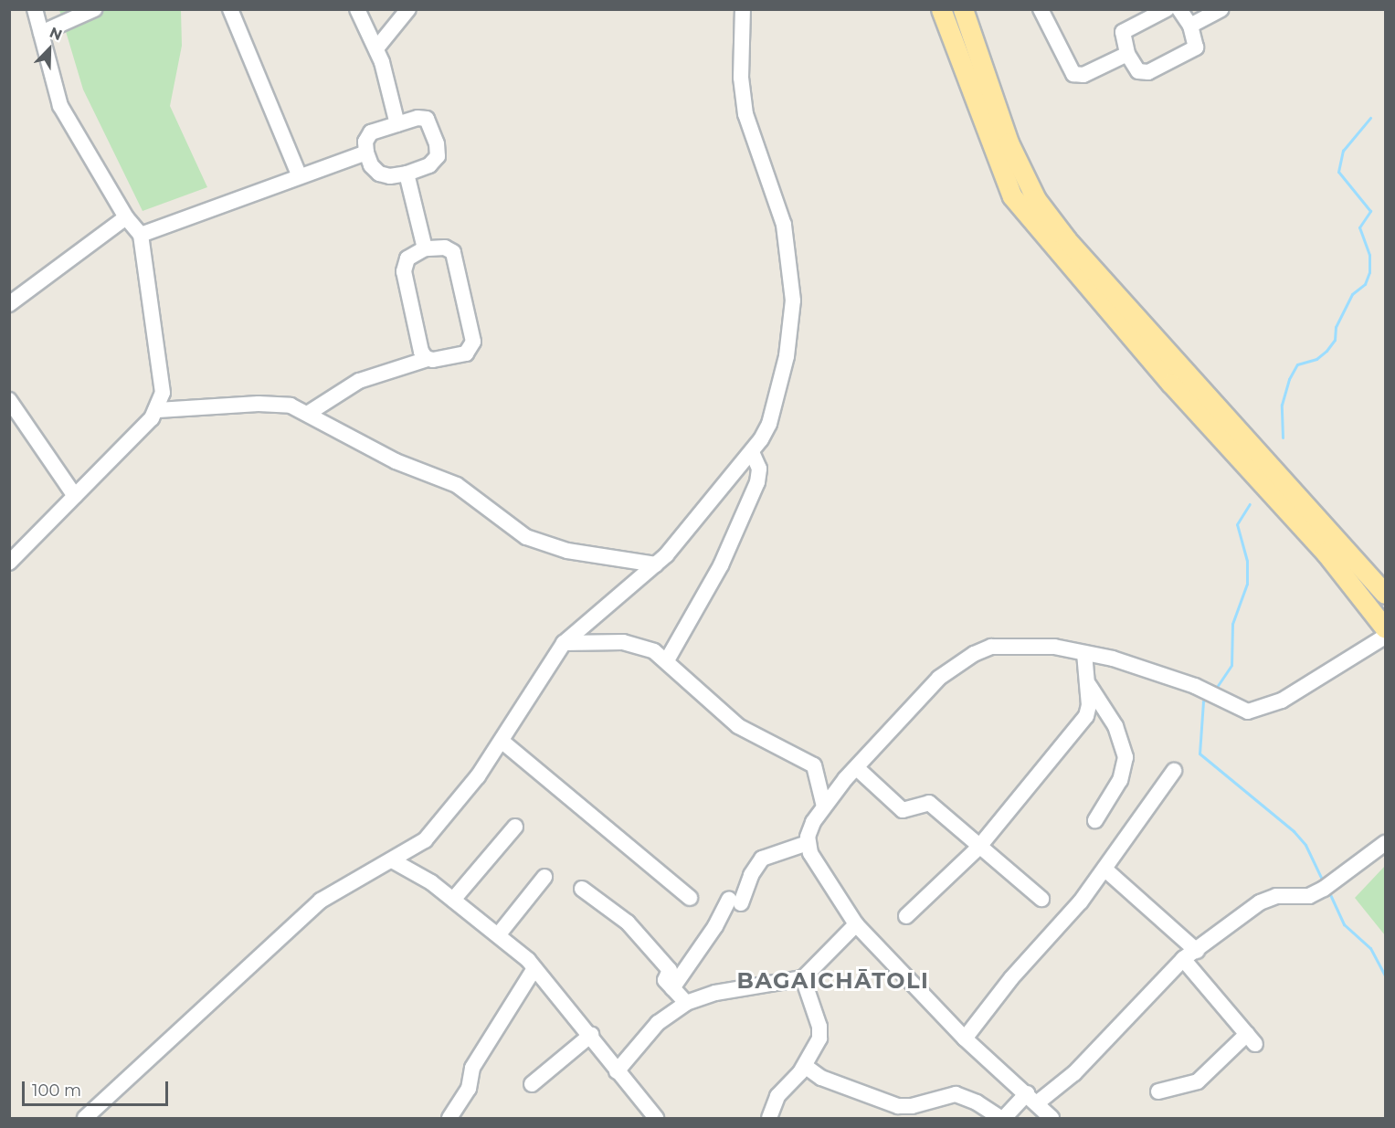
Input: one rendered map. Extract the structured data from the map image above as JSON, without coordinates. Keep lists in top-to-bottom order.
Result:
{
  "districts": ["BAGAICHĀTOLI"],
  "scale_bar": "100 m",
  "north": "top right"
}
